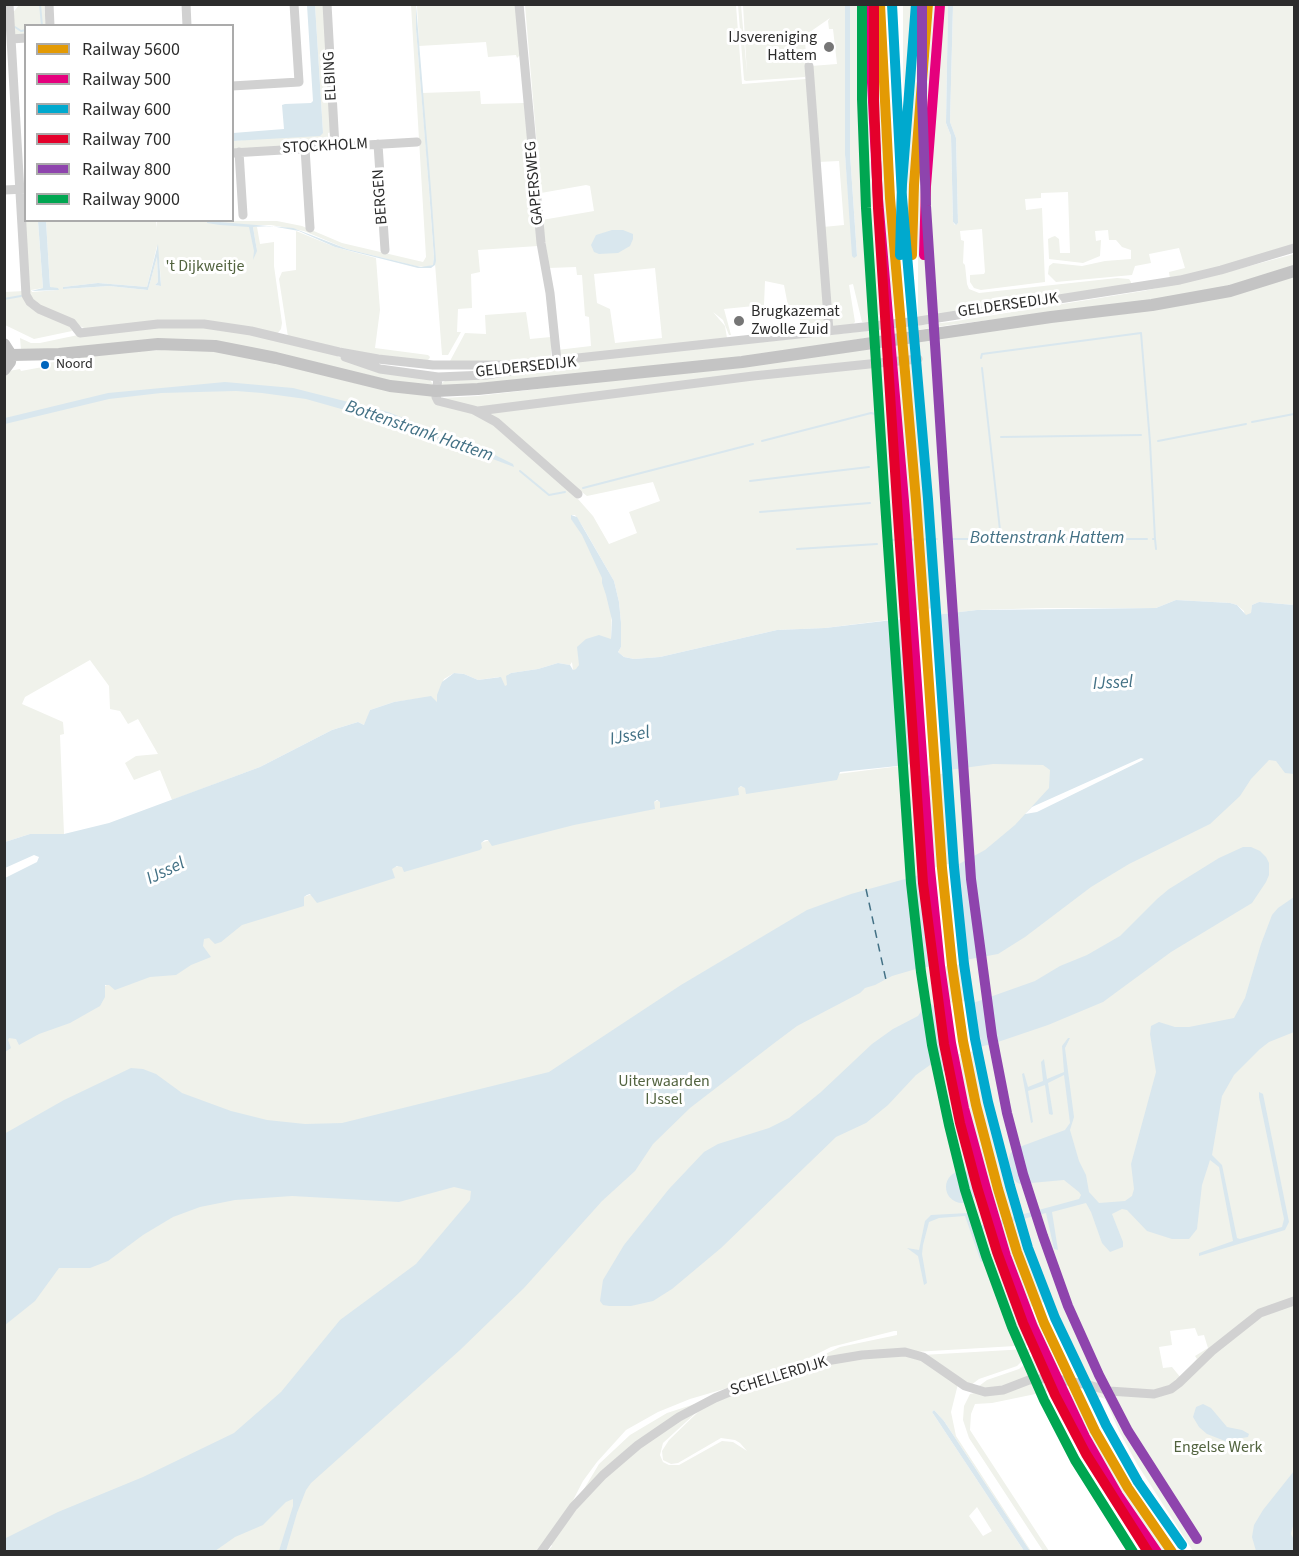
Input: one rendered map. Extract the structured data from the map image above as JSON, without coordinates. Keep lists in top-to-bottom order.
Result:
{
  "streets": {
    "main road": ["GELDERSEDIJK"],
    "street": [
      "ELBING",
      "STOCKHOLM",
      "GAPERSWEG",
      "BERGEN",
      "SCHELLERDIJK"
    ]
  },
  "crossings": [
    ["ELBING", "STOCKHOLM"],
    ["STOCKHOLM", "BERGEN"],
    ["GAPERSWEG", "GELDERSEDIJK"]
  ],
  "water": ["Bottenstrank Hattem", "IJssel"],
  "parks": ["'t Dijkweitje", "Uiterwaarden IJssel", "Engelse Werk"],
  "places": ["IJsvereniging Hattem", "Brugkazemat Zwolle Zuid", "Noord"],
  "lines": [
    "rail line 5600",
    "rail line 600",
    "rail line 700",
    "rail line 800",
    "rail line 9000",
    "rail line 500"
  ],
  "legend": [
    "Railway 5600",
    "Railway 500",
    "Railway 600",
    "Railway 700",
    "Railway 800",
    "Railway 9000"
  ]
}
